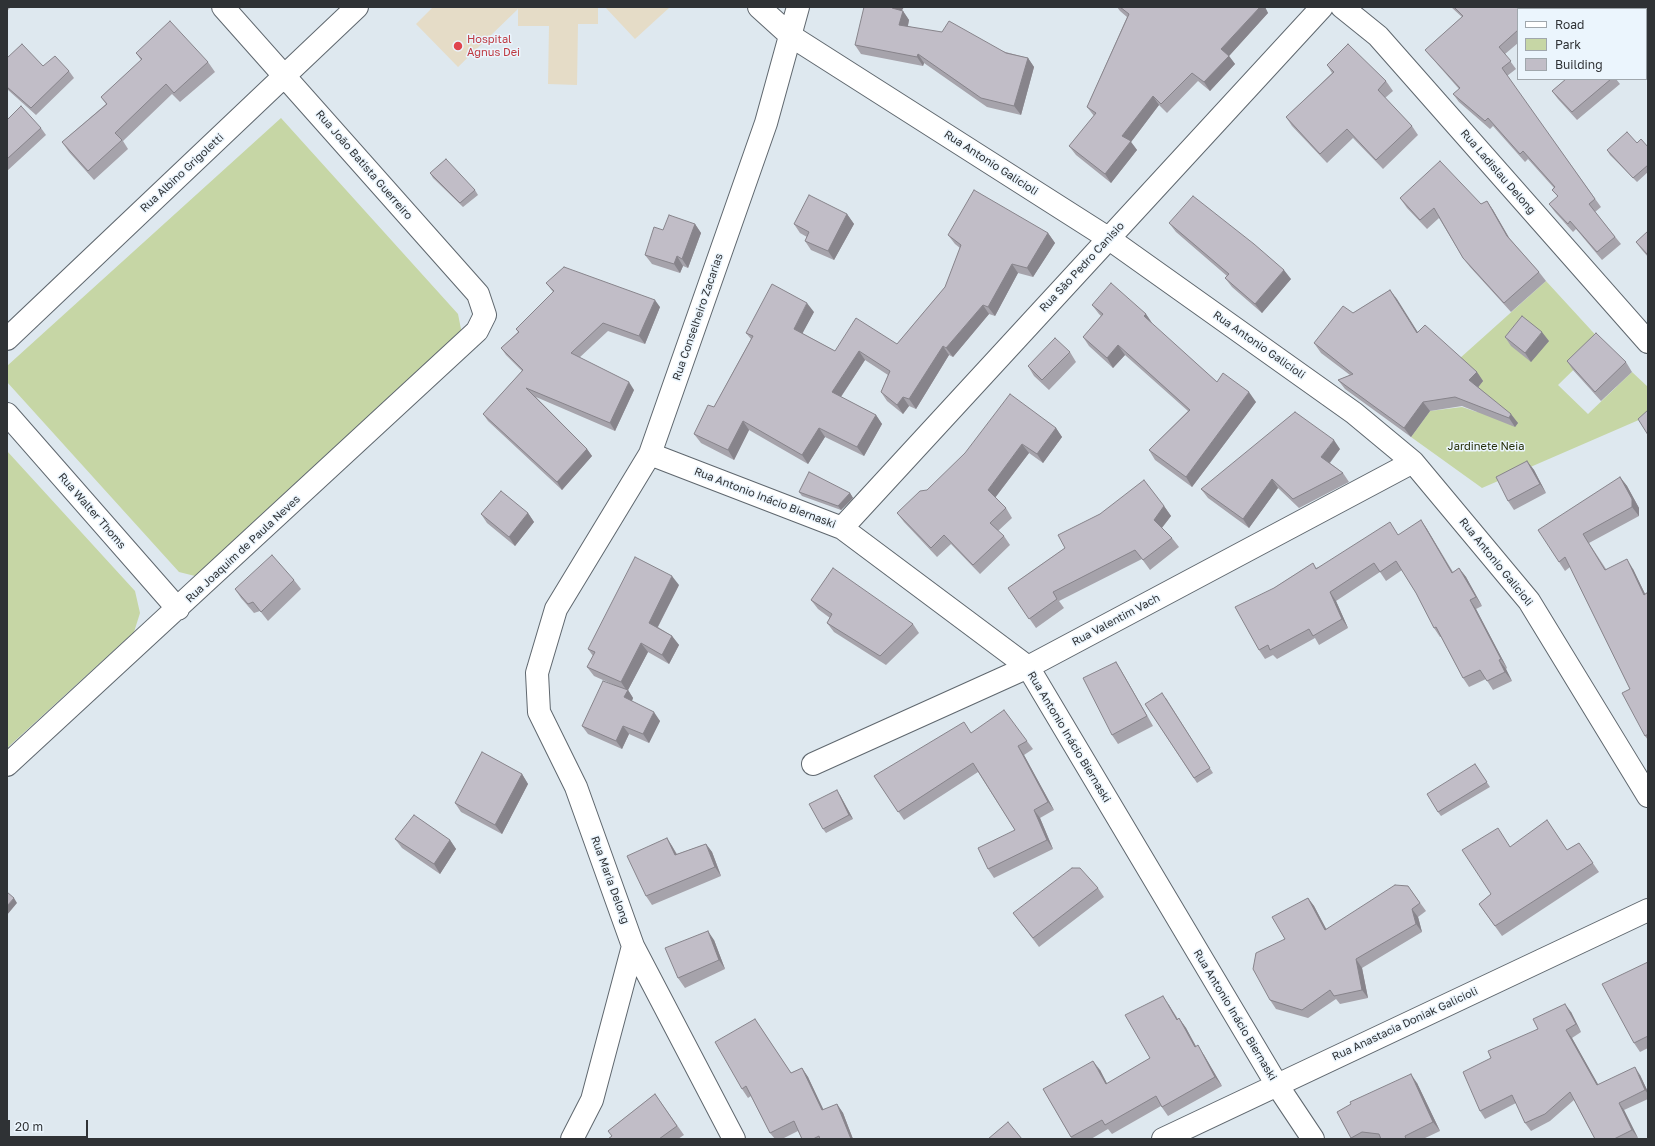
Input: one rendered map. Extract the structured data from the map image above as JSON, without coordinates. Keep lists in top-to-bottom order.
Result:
{
  "streets": {
    "street": [
      "Rua Antonio Galicioli",
      "Rua João Batista Guerreiro",
      "Rua Ladislau Delong",
      "Rua Albino Grigoletti",
      "Rua São Pedro Canisio",
      "Rua Conselheiro Zacarias",
      "Rua Antonio Inácio Biernaski",
      "Rua Walter Thoms",
      "Rua Joaquim de Paula Neves",
      "Rua Valentim Vach",
      "Rua Maria Delong",
      "Rua Anastacia Doniak Galicioli"
    ]
  },
  "crossings": [
    ["Rua Antonio Galicioli", "Rua São Pedro Canisio"],
    ["Rua Antonio Galicioli", "Rua Conselheiro Zacarias"],
    ["Rua Antonio Galicioli", "Rua Valentim Vach"],
    ["Rua João Batista Guerreiro", "Rua Albino Grigoletti"],
    ["Rua João Batista Guerreiro", "Rua Joaquim de Paula Neves"],
    ["Rua São Pedro Canisio", "Rua Antonio Inácio Biernaski"],
    ["Rua Conselheiro Zacarias", "Rua Antonio Inácio Biernaski"],
    ["Rua Conselheiro Zacarias", "Rua Maria Delong"],
    ["Rua Antonio Inácio Biernaski", "Rua Valentim Vach"],
    ["Rua Antonio Inácio Biernaski", "Rua Anastacia Doniak Galicioli"],
    ["Rua Walter Thoms", "Rua Joaquim de Paula Neves"]
  ],
  "parks": ["Jardinete Neia"],
  "places": ["Hospital Agnus Dei"],
  "legend": ["Road", "Park", "Building"],
  "scale_bar": "20 m"
}
